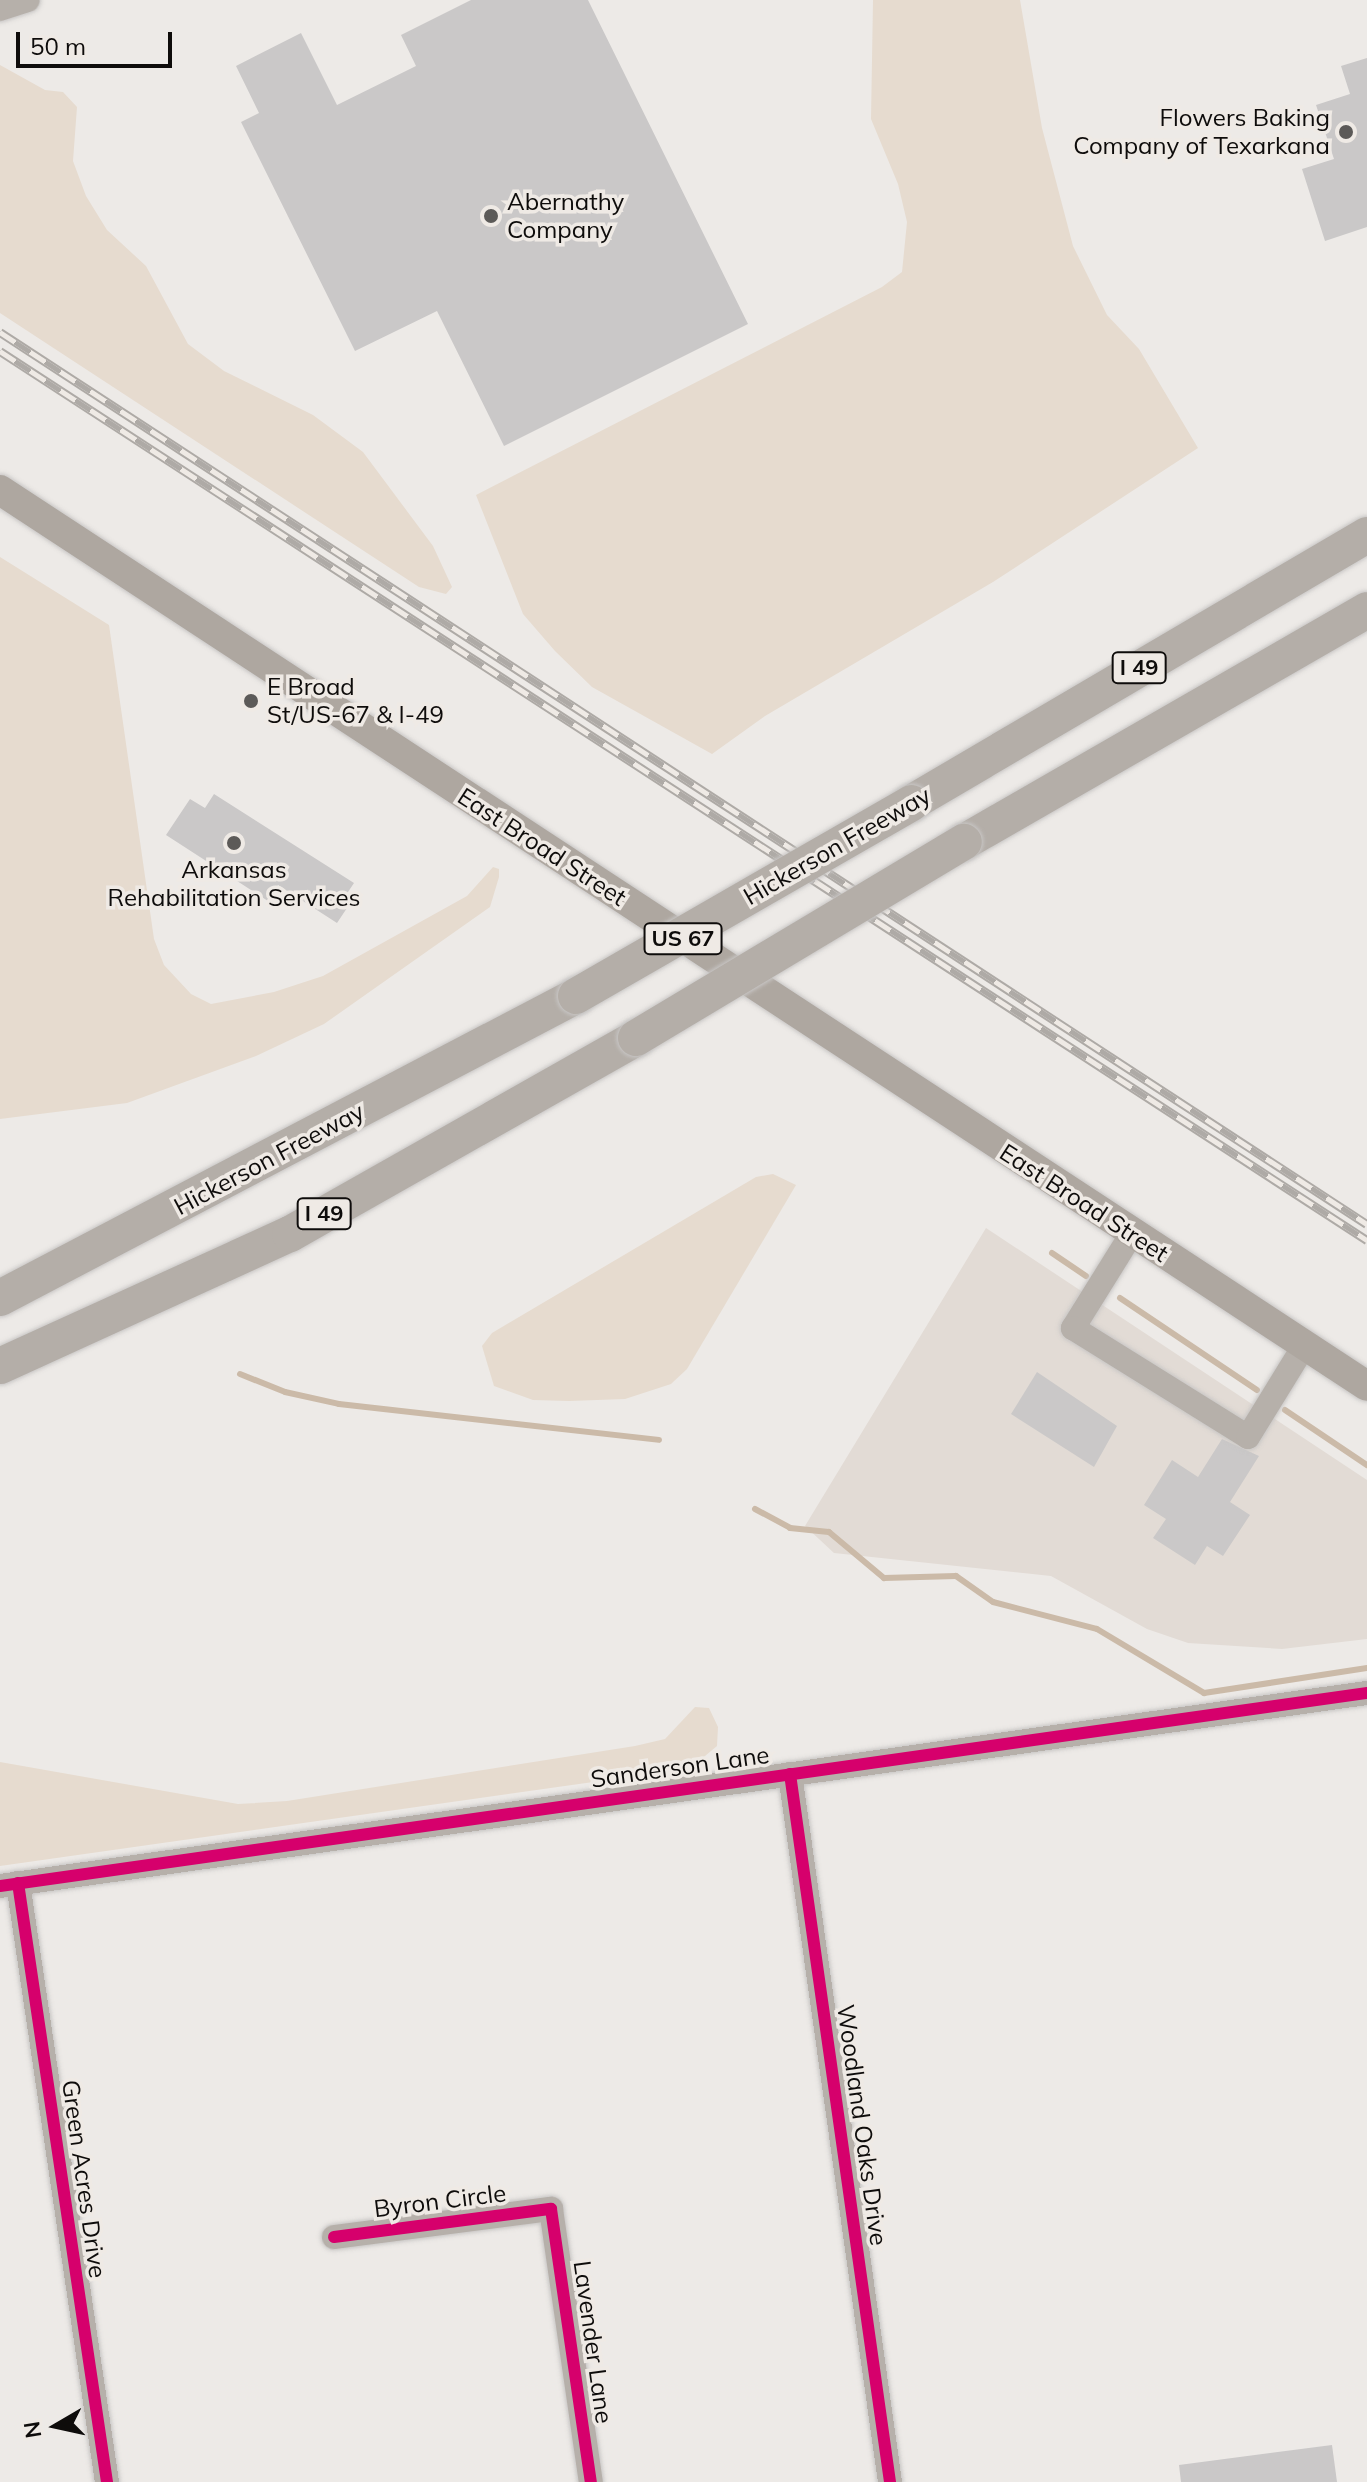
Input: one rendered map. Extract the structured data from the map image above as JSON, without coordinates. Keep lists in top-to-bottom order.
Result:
{
  "streets": {
    "highway": ["I 49", "Hickerson Freeway"],
    "main road": ["East Broad Street", "US 67"],
    "street": [
      "Sanderson Lane",
      "Woodland Oaks Drive",
      "Green Acres Drive",
      "Byron Circle",
      "Lavender Lane"
    ]
  },
  "crossings": [
    ["Sanderson Lane", "Woodland Oaks Drive"],
    ["Sanderson Lane", "Green Acres Drive"],
    ["Byron Circle", "Lavender Lane"]
  ],
  "places": [
    "Flowers Baking Company of Texarkana",
    "Abernathy Company",
    "E Broad St/US-67 & I-49",
    "Arkansas Rehabilitation Services"
  ],
  "scale_bar": "50 m",
  "north": "left"
}
